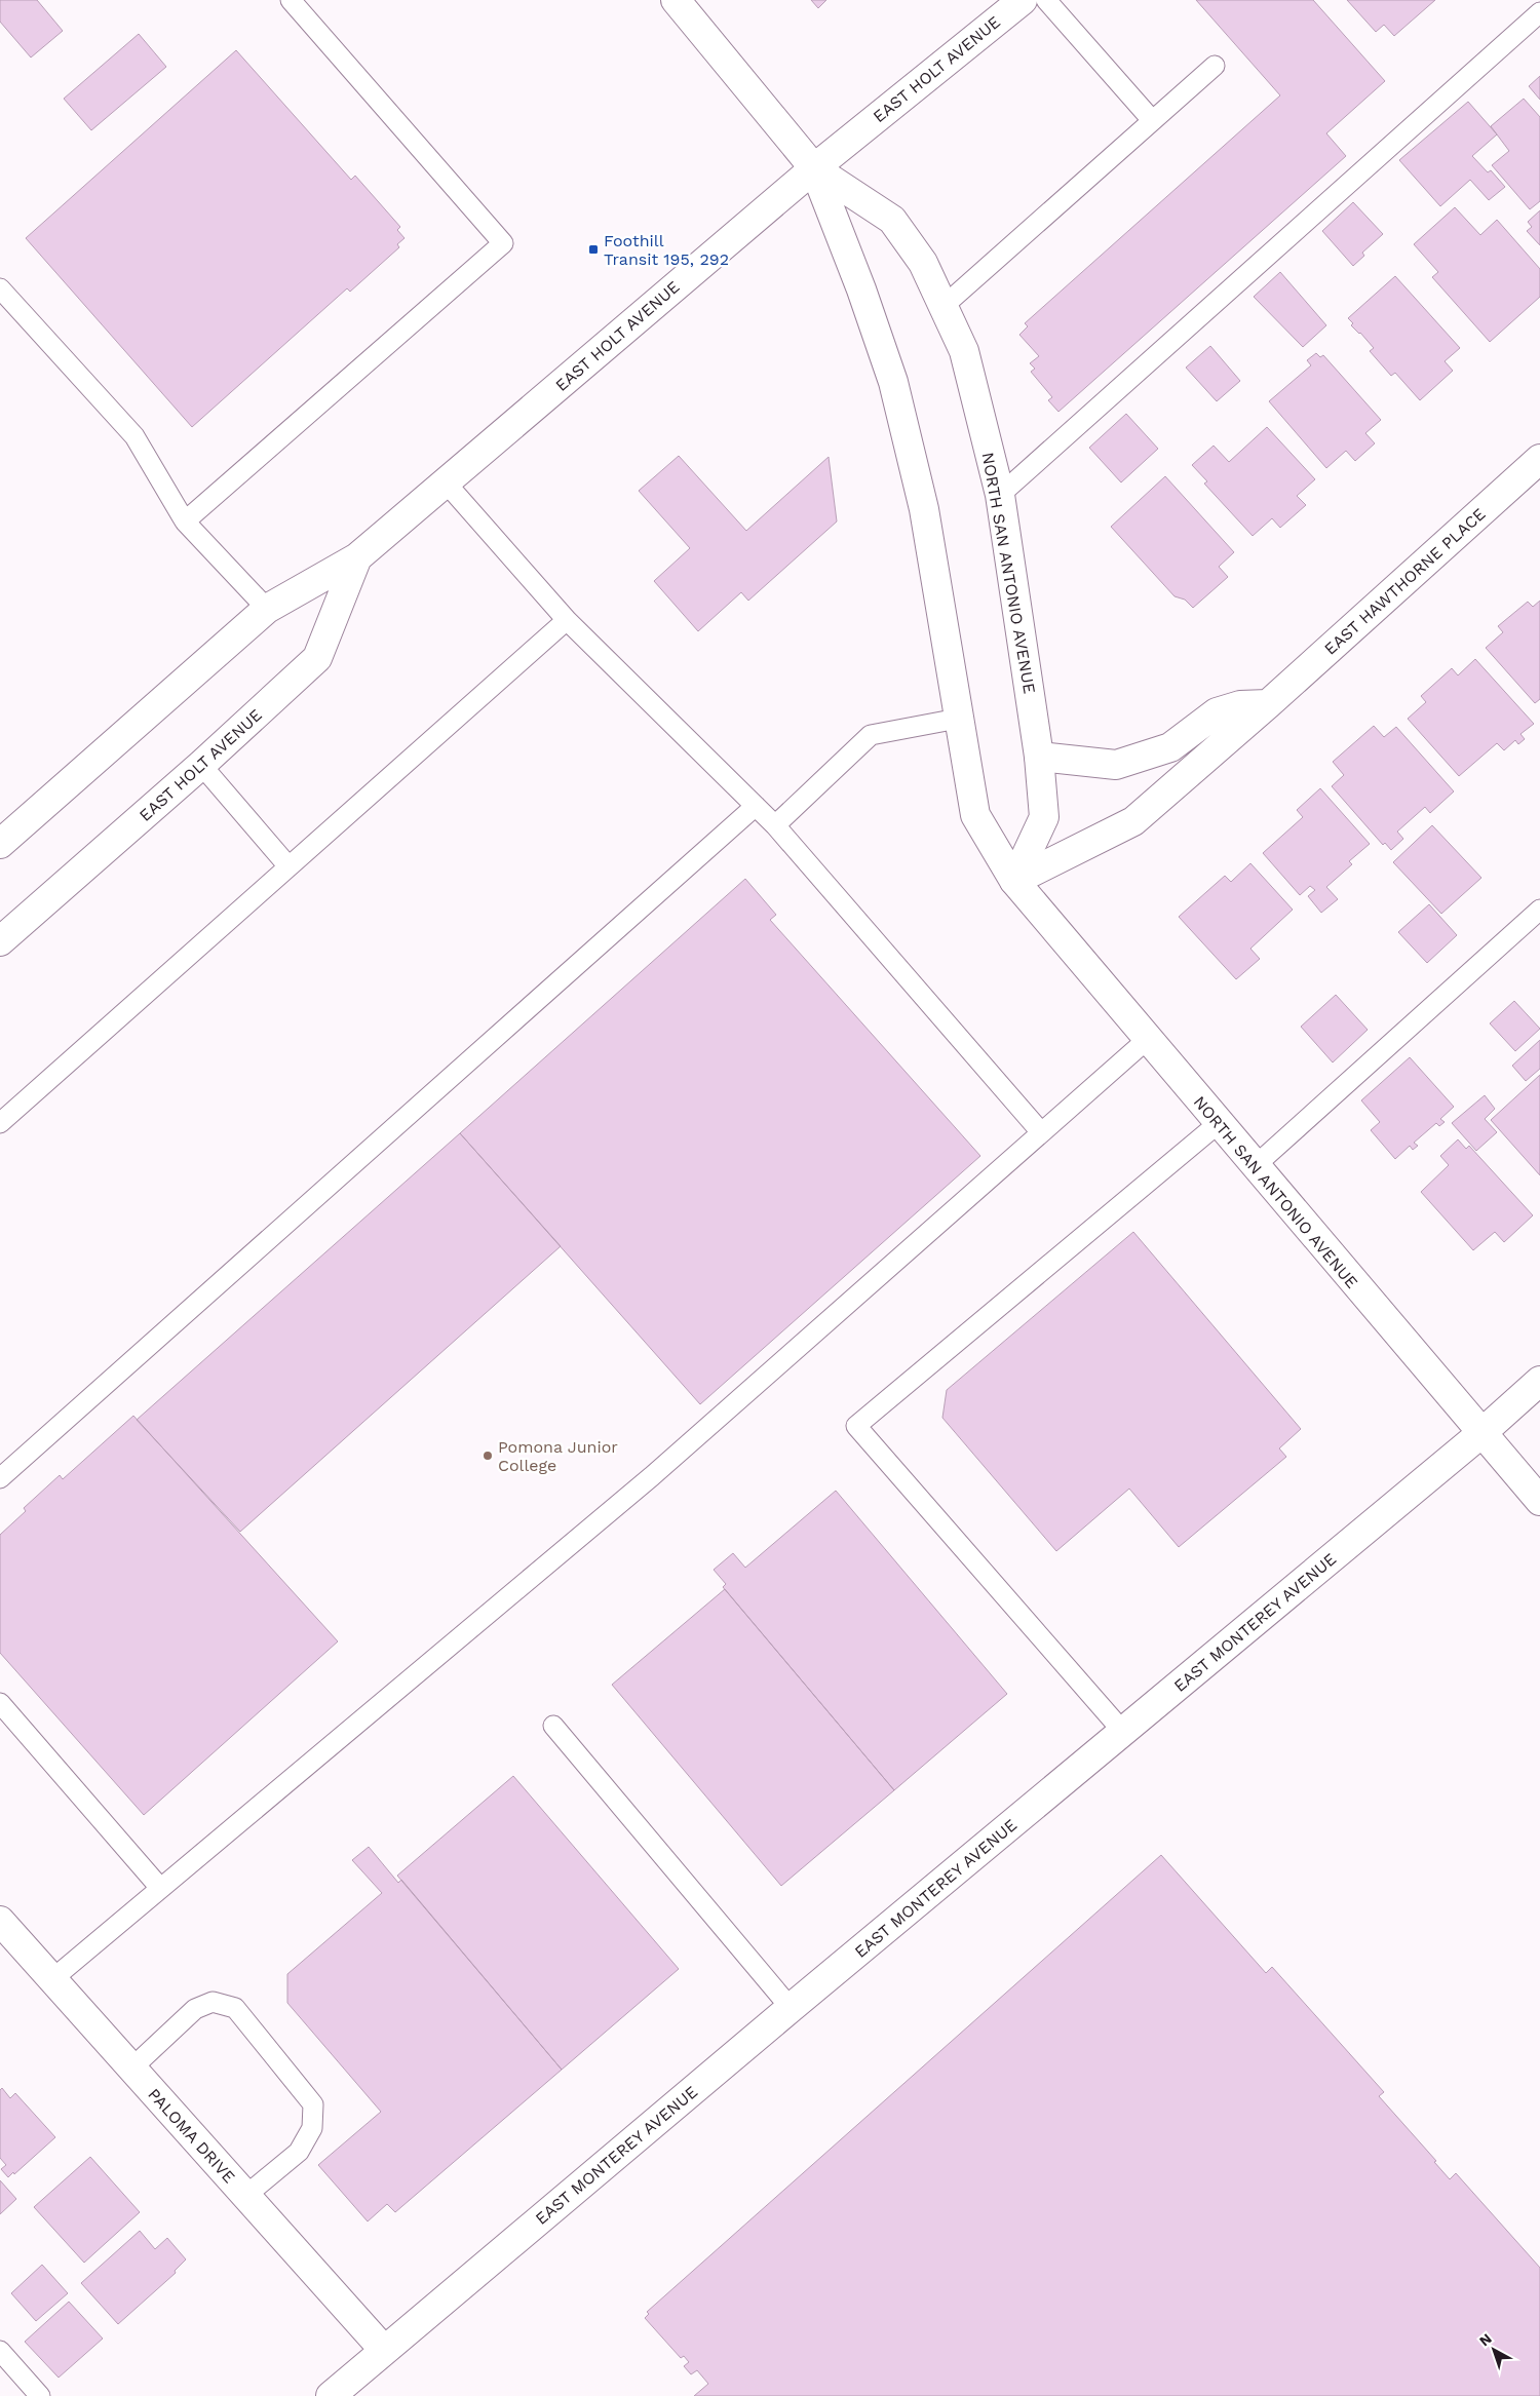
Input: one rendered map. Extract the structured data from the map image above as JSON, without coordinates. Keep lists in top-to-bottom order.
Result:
{
  "streets": {
    "main road": [
      "EAST HOLT AVENUE",
      "NORTH SAN ANTONIO AVENUE",
      "EAST HAWTHORNE PLACE",
      "EAST MONTEREY AVENUE",
      "PALOMA DRIVE"
    ]
  },
  "crossings": [
    ["EAST HOLT AVENUE", "NORTH SAN ANTONIO AVENUE"],
    ["NORTH SAN ANTONIO AVENUE", "EAST HAWTHORNE PLACE"],
    ["NORTH SAN ANTONIO AVENUE", "EAST MONTEREY AVENUE"],
    ["EAST MONTEREY AVENUE", "PALOMA DRIVE"]
  ],
  "places": {
    "transit": ["Foothill Transit 195, 292"],
    "other": ["Pomona Junior College"]
  },
  "north": "top left"
}
